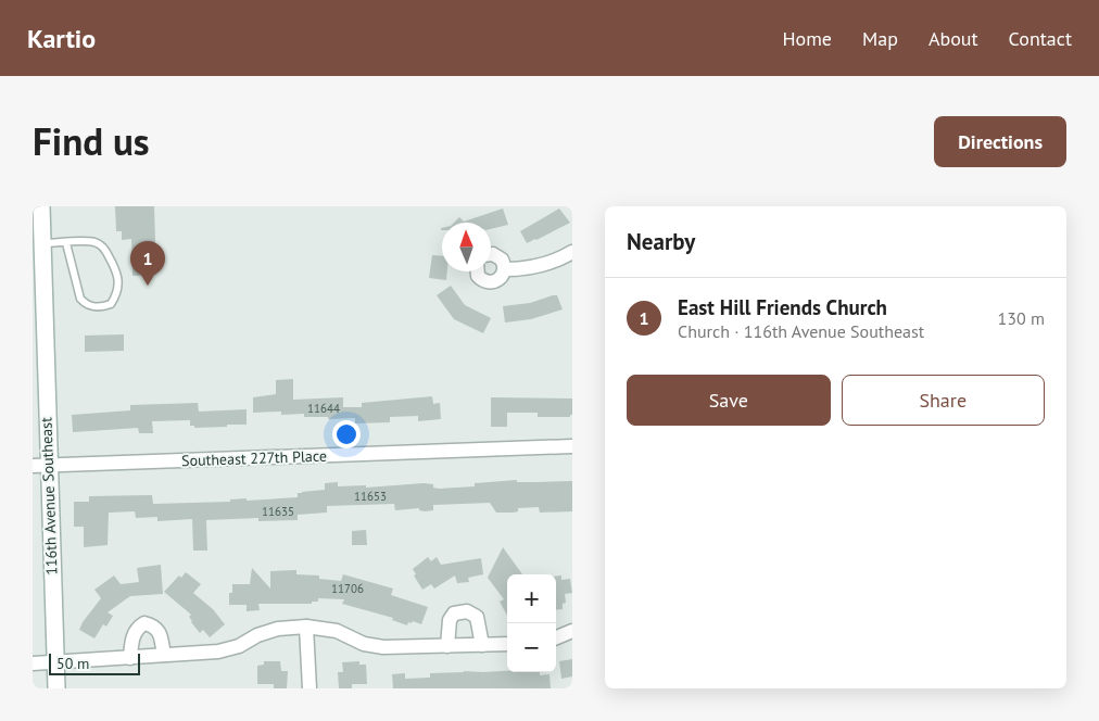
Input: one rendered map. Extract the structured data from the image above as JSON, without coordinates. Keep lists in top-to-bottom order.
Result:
{
  "streets": {
    "main road": ["116th Avenue Southeast"],
    "street": ["Southeast 227th Place"]
  },
  "crossings": [
    ["Southeast 227th Place", "116th Avenue Southeast"]
  ],
  "house_numbers": [
    "11644",
    "11653",
    "11635",
    "11706"
  ],
  "scale_bar": "50 m",
  "north": "top",
  "page": {
    "header": "Kartio",
    "nav": [
      "Home",
      "Map",
      "About",
      "Contact"
    ],
    "title": "Find us",
    "buttons": [
      "Directions",
      ["Save", "Share"]
    ],
    "heading": "Nearby",
    "pins": "1",
    "list": [
      {
        "mark": "1",
        "name": "East Hill Friends Church",
        "note": "Church · 116th Avenue Southeast",
        "value": "130 m"
      }
    ],
    "map_buttons": ["+", "−"],
    "scale": "50 m"
  }
}
